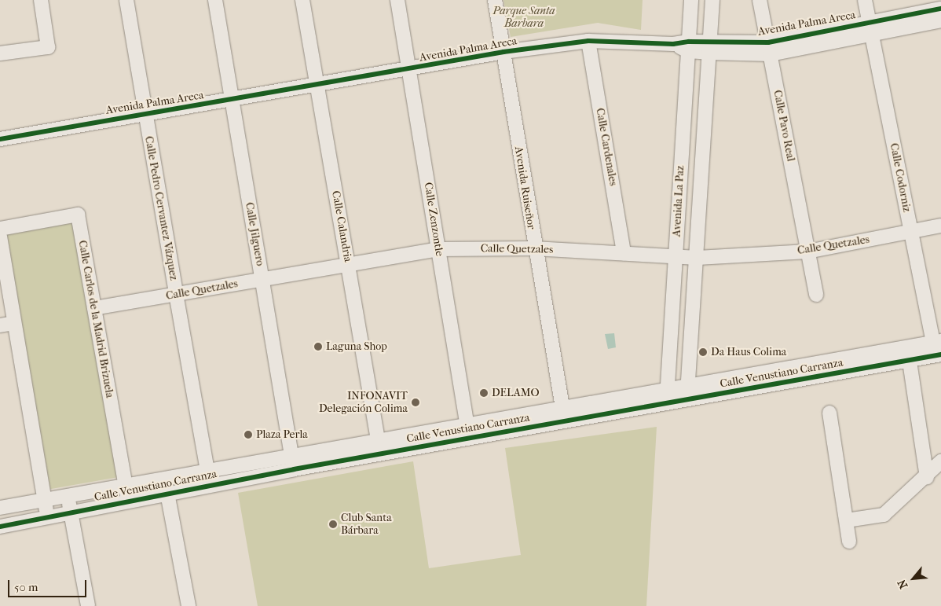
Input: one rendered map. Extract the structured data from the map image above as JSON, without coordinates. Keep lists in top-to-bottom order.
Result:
{
  "streets": {
    "street": [
      "Avenida Palma Areca",
      "Calle Pavo Real",
      "Calle Cardenales",
      "Calle Codorniz",
      "Avenida Ruiseñor",
      "Avenida La Paz",
      "Calle Pedro Cervantez Vázquez",
      "Calle Zenzontle",
      "Calle Calandria",
      "Calle Jilguero",
      "Calle Quetzales",
      "Calle Carlos de la Madrid Brizuela",
      "Calle Venustiano Carranza"
    ]
  },
  "crossings": [
    ["Avenida Palma Areca", "Calle Pavo Real"],
    ["Avenida Palma Areca", "Calle Cardenales"],
    ["Avenida Palma Areca", "Calle Codorniz"],
    ["Avenida Palma Areca", "Avenida Ruiseñor"],
    ["Avenida Palma Areca", "Avenida La Paz"],
    ["Avenida Palma Areca", "Calle Pedro Cervantez Vázquez"],
    ["Avenida Palma Areca", "Calle Zenzontle"],
    ["Avenida Palma Areca", "Calle Calandria"],
    ["Avenida Palma Areca", "Calle Jilguero"],
    ["Calle Pavo Real", "Calle Quetzales"],
    ["Calle Cardenales", "Calle Quetzales"],
    ["Calle Codorniz", "Calle Quetzales"],
    ["Calle Codorniz", "Calle Venustiano Carranza"],
    ["Avenida Ruiseñor", "Calle Quetzales"],
    ["Avenida Ruiseñor", "Calle Venustiano Carranza"],
    ["Avenida La Paz", "Calle Quetzales"],
    ["Avenida La Paz", "Calle Venustiano Carranza"],
    ["Calle Pedro Cervantez Vázquez", "Calle Quetzales"],
    ["Calle Pedro Cervantez Vázquez", "Calle Venustiano Carranza"],
    ["Calle Zenzontle", "Calle Quetzales"],
    ["Calle Zenzontle", "Calle Venustiano Carranza"],
    ["Calle Calandria", "Calle Quetzales"],
    ["Calle Calandria", "Calle Venustiano Carranza"],
    ["Calle Jilguero", "Calle Quetzales"],
    ["Calle Jilguero", "Calle Venustiano Carranza"],
    ["Calle Quetzales", "Calle Carlos de la Madrid Brizuela"],
    ["Calle Carlos de la Madrid Brizuela", "Calle Venustiano Carranza"]
  ],
  "parks": ["Parque Santa Barbara"],
  "places": [
    "Laguna Shop",
    "Da Haus Colima",
    "DELAMO",
    "INFONAVIT Delegación Colima",
    "Plaza Perla",
    "Club Santa Bárbara"
  ],
  "scale_bar": "50 m",
  "north": "bottom left"
}
